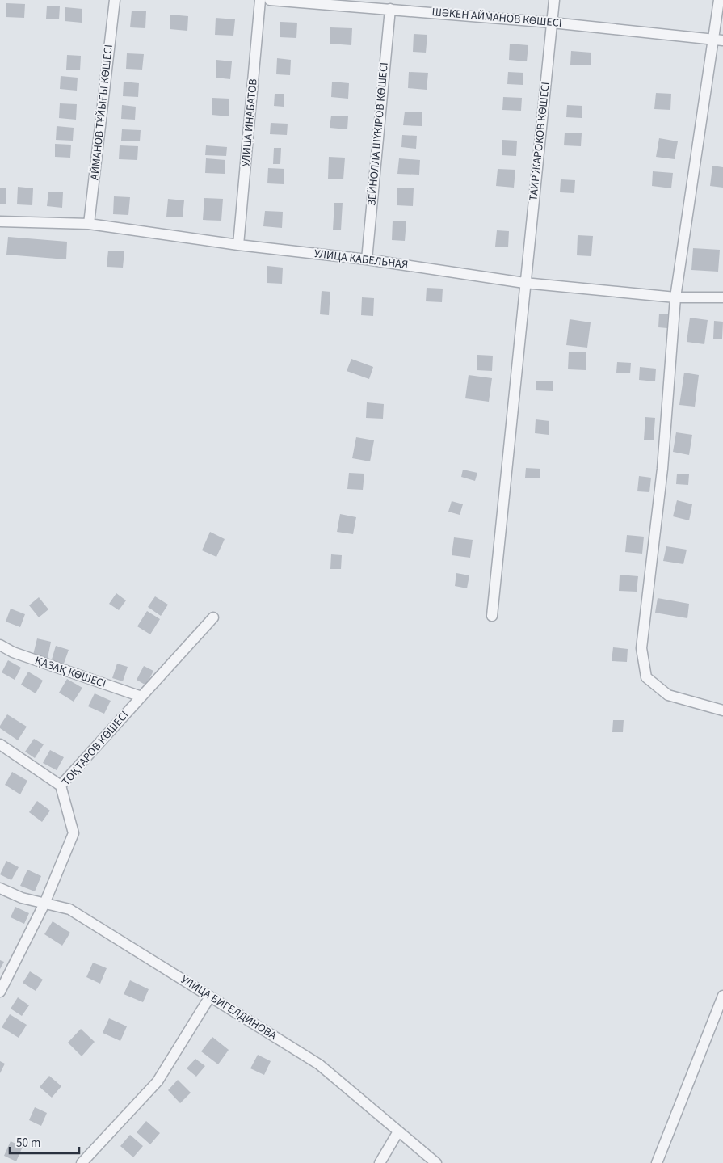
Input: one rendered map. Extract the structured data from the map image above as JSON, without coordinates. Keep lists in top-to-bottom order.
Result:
{
  "streets": {
    "street": [
      "ШӘКЕН АЙМАНОВ КӨШЕСІ",
      "АЙМАНОВ ТҰЙЫҒЫ КӨШЕСІ",
      "УЛИЦА ИНАБАТОВ",
      "ЗЕЙНОЛЛА ШҮКІРОВ КӨШЕСІ",
      "ТАИР ЖАРОКОВ КӨШЕСІ",
      "УЛИЦА КАБЕЛЬНАЯ",
      "ҚАЗАҚ КӨШЕСІ",
      "ТОҚТАРОВ КӨШЕСІ",
      "УЛИЦА БИГЕЛДИНОВА"
    ]
  },
  "crossings": [
    ["ШӘКЕН АЙМАНОВ КӨШЕСІ", "ЗЕЙНОЛЛА ШҮКІРОВ КӨШЕСІ"],
    ["ШӘКЕН АЙМАНОВ КӨШЕСІ", "ТАИР ЖАРОКОВ КӨШЕСІ"],
    ["АЙМАНОВ ТҰЙЫҒЫ КӨШЕСІ", "УЛИЦА КАБЕЛЬНАЯ"],
    ["УЛИЦА ИНАБАТОВ", "УЛИЦА КАБЕЛЬНАЯ"],
    ["ЗЕЙНОЛЛА ШҮКІРОВ КӨШЕСІ", "УЛИЦА КАБЕЛЬНАЯ"],
    ["ТАИР ЖАРОКОВ КӨШЕСІ", "УЛИЦА КАБЕЛЬНАЯ"],
    ["ҚАЗАҚ КӨШЕСІ", "ТОҚТАРОВ КӨШЕСІ"],
    ["ТОҚТАРОВ КӨШЕСІ", "УЛИЦА БИГЕЛДИНОВА"]
  ],
  "scale_bar": "50 m"
}
